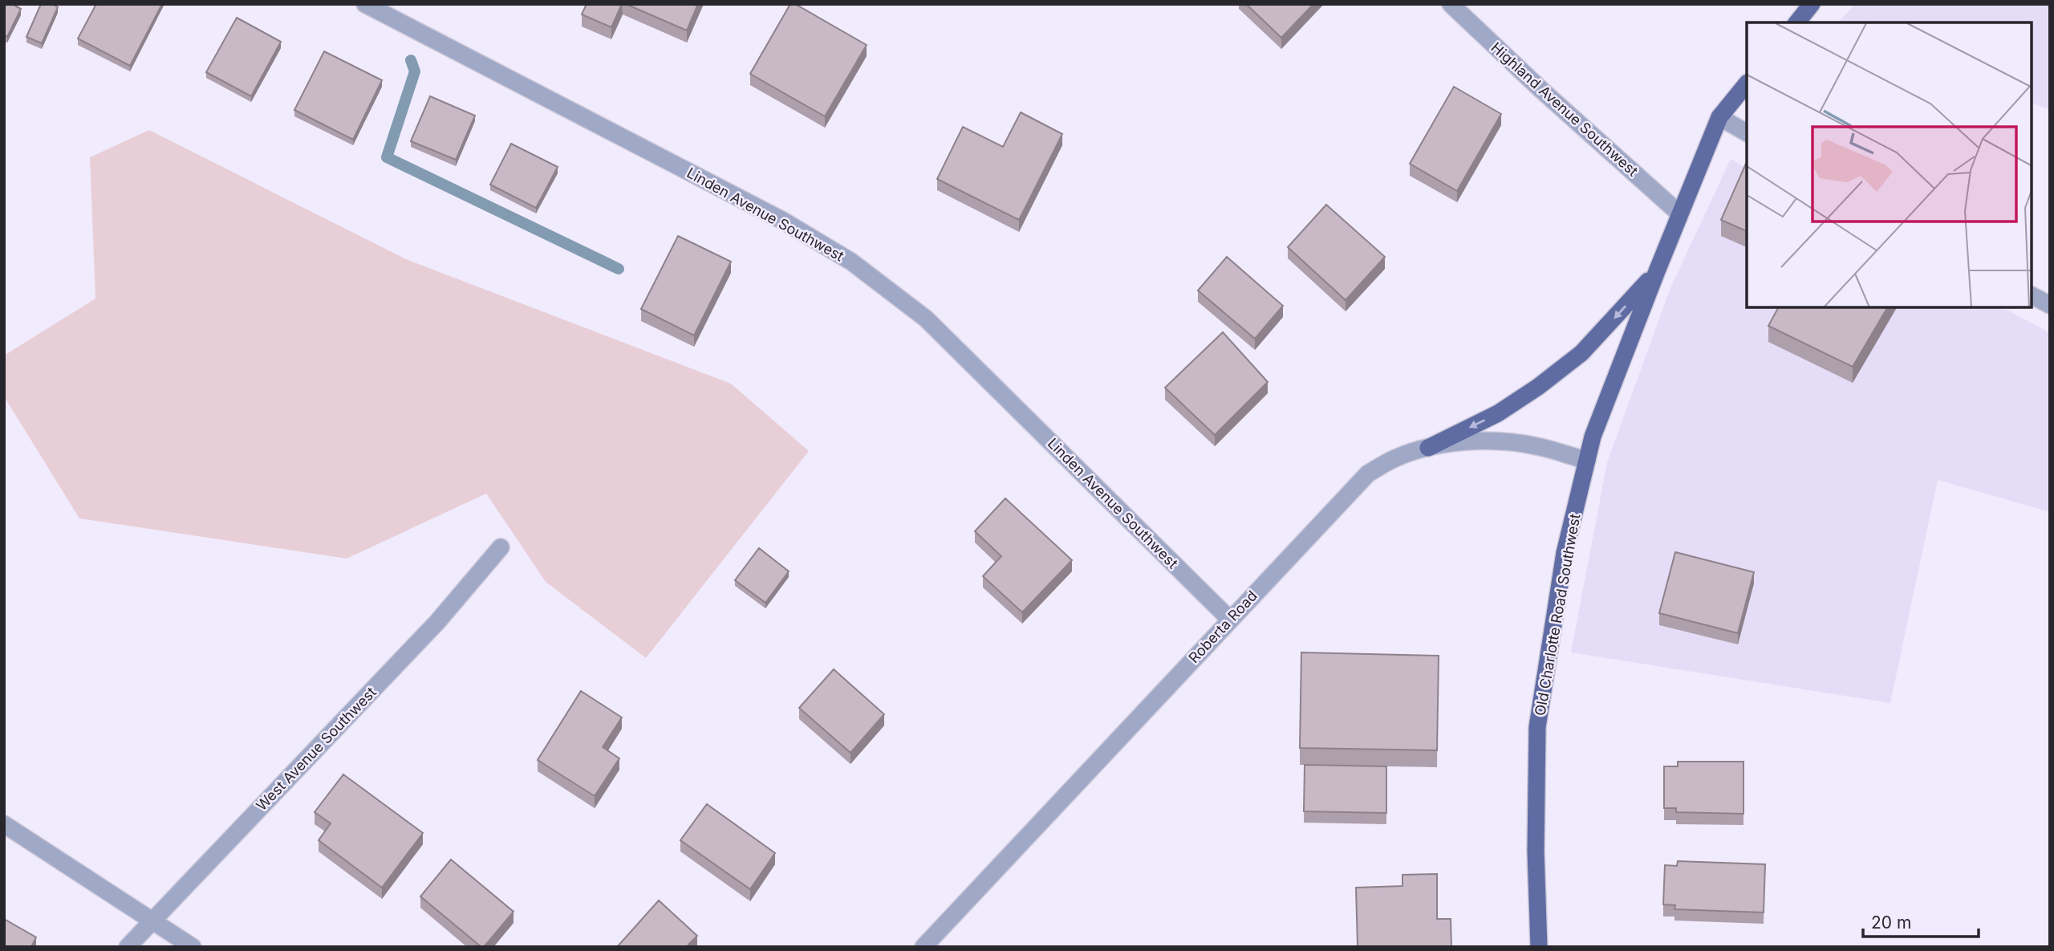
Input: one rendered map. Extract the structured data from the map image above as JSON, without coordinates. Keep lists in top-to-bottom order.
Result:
{
  "streets": {
    "main road": ["Old Charlotte Road Southwest"],
    "street": [
      "Highland Avenue Southwest",
      "Linden Avenue Southwest",
      "Roberta Road",
      "West Avenue Southwest"
    ]
  },
  "crossings": [
    ["Highland Avenue Southwest", "Old Charlotte Road Southwest"],
    ["Linden Avenue Southwest", "Roberta Road"],
    ["Old Charlotte Road Southwest", "Roberta Road"]
  ],
  "scale_bar": "20 m"
}
